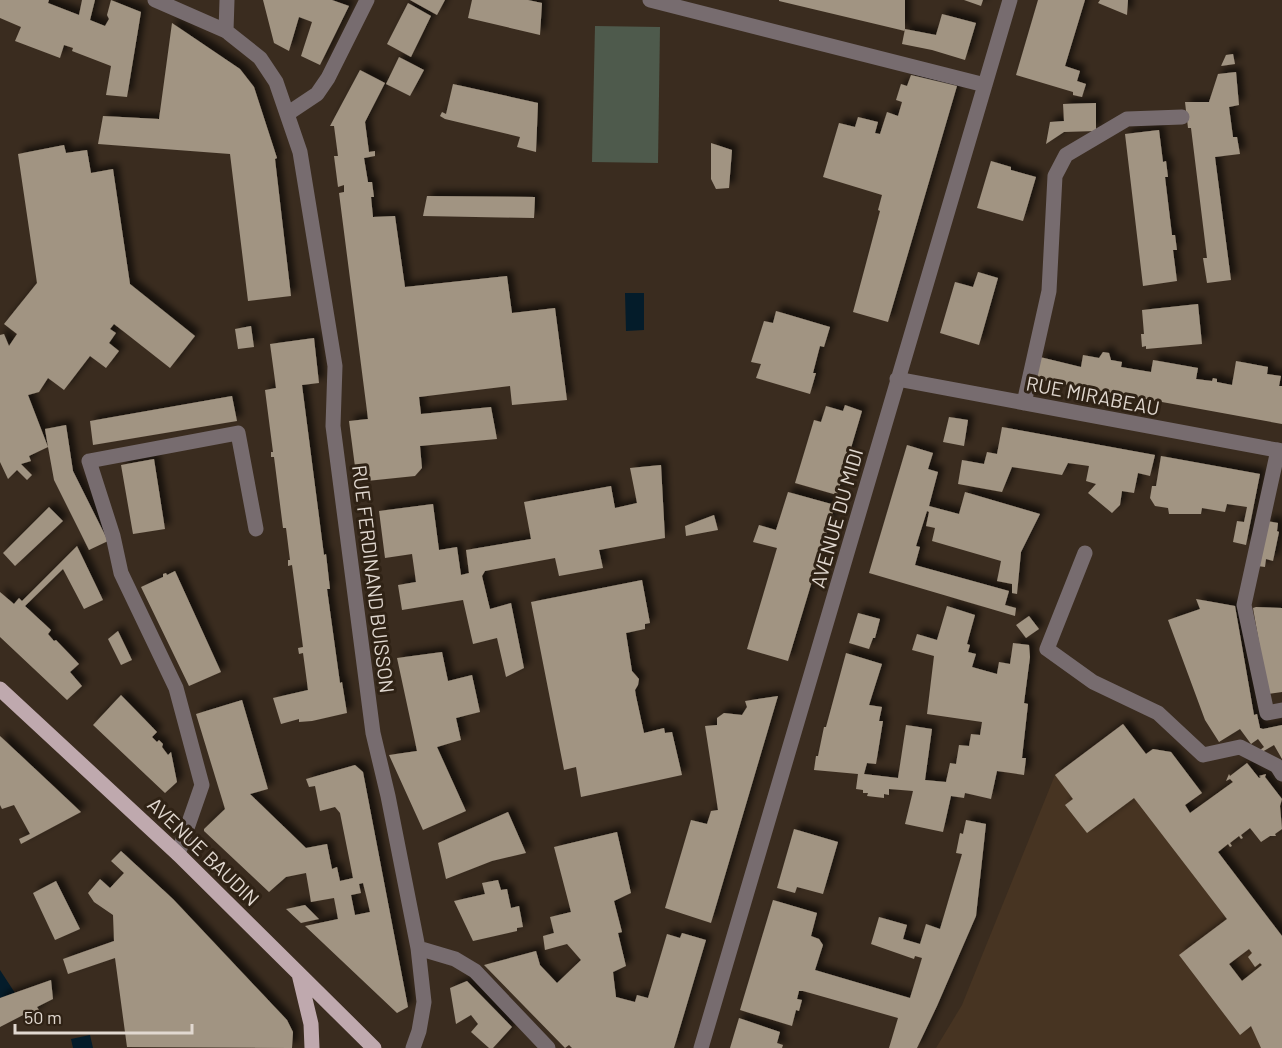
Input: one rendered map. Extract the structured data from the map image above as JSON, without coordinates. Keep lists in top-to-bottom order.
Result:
{
  "streets": {
    "main road": ["AVENUE BAUDIN"],
    "street": ["RUE MIRABEAU", "AVENUE DU MIDI", "RUE FERDINAND BUISSON"]
  },
  "crossings": [
    ["RUE MIRABEAU", "AVENUE DU MIDI"]
  ],
  "scale_bar": "50 m"
}
